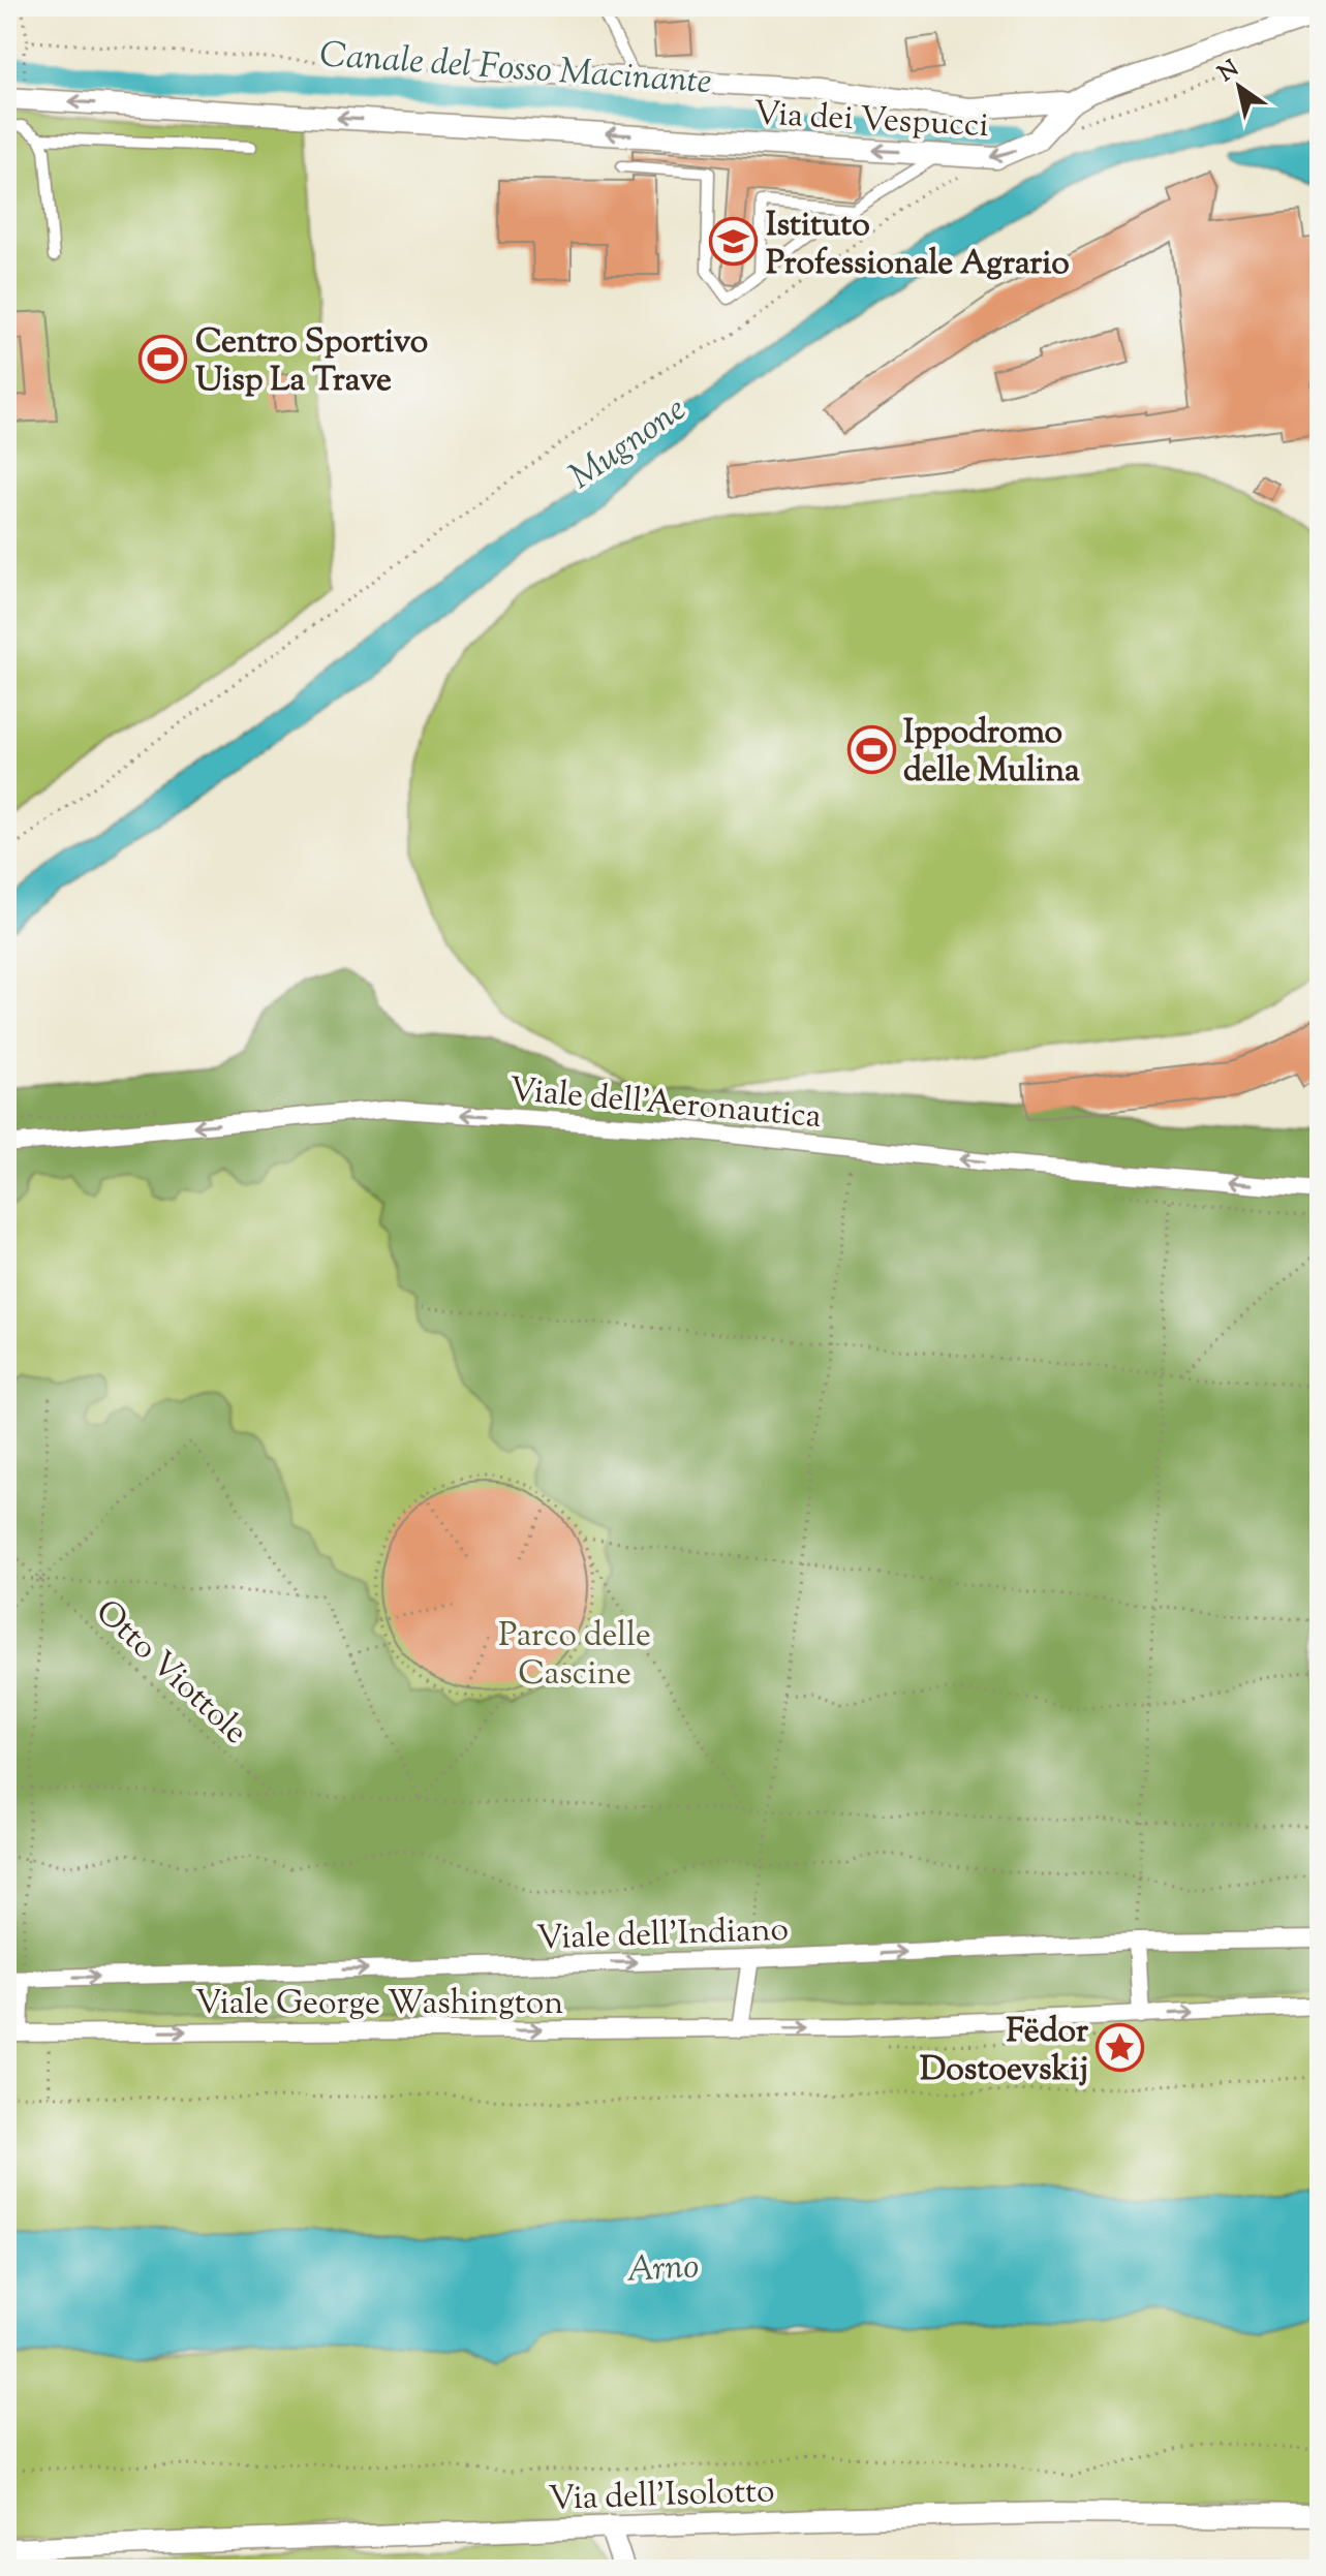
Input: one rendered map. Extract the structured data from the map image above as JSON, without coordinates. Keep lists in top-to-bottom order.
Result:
{
  "streets": {
    "street": [
      "Via dei Vespucci",
      "Viale dell'Aeronautica",
      "Viale dell'Indiano",
      "Viale George Washington",
      "Via dell'Isolotto"
    ],
    "path": ["Otto Viottole"]
  },
  "crossings": [
    ["Viale dell'Indiano", "Viale George Washington"]
  ],
  "one_way": ["Viale dell'Aeronautica", "Viale dell'Indiano", "Viale George Washington"],
  "water": ["Canale del Fosso Macinante", "Mugnone", "Arno"],
  "parks": ["Parco delle Cascine"],
  "places": {
    "school or university": ["Istituto Professionale Agrario"],
    "sports": ["Centro Sportivo Uisp La Trave", "Ippodromo delle Mulina"],
    "place": ["Fëdor Dostoevskij"]
  },
  "north": "top left"
}
